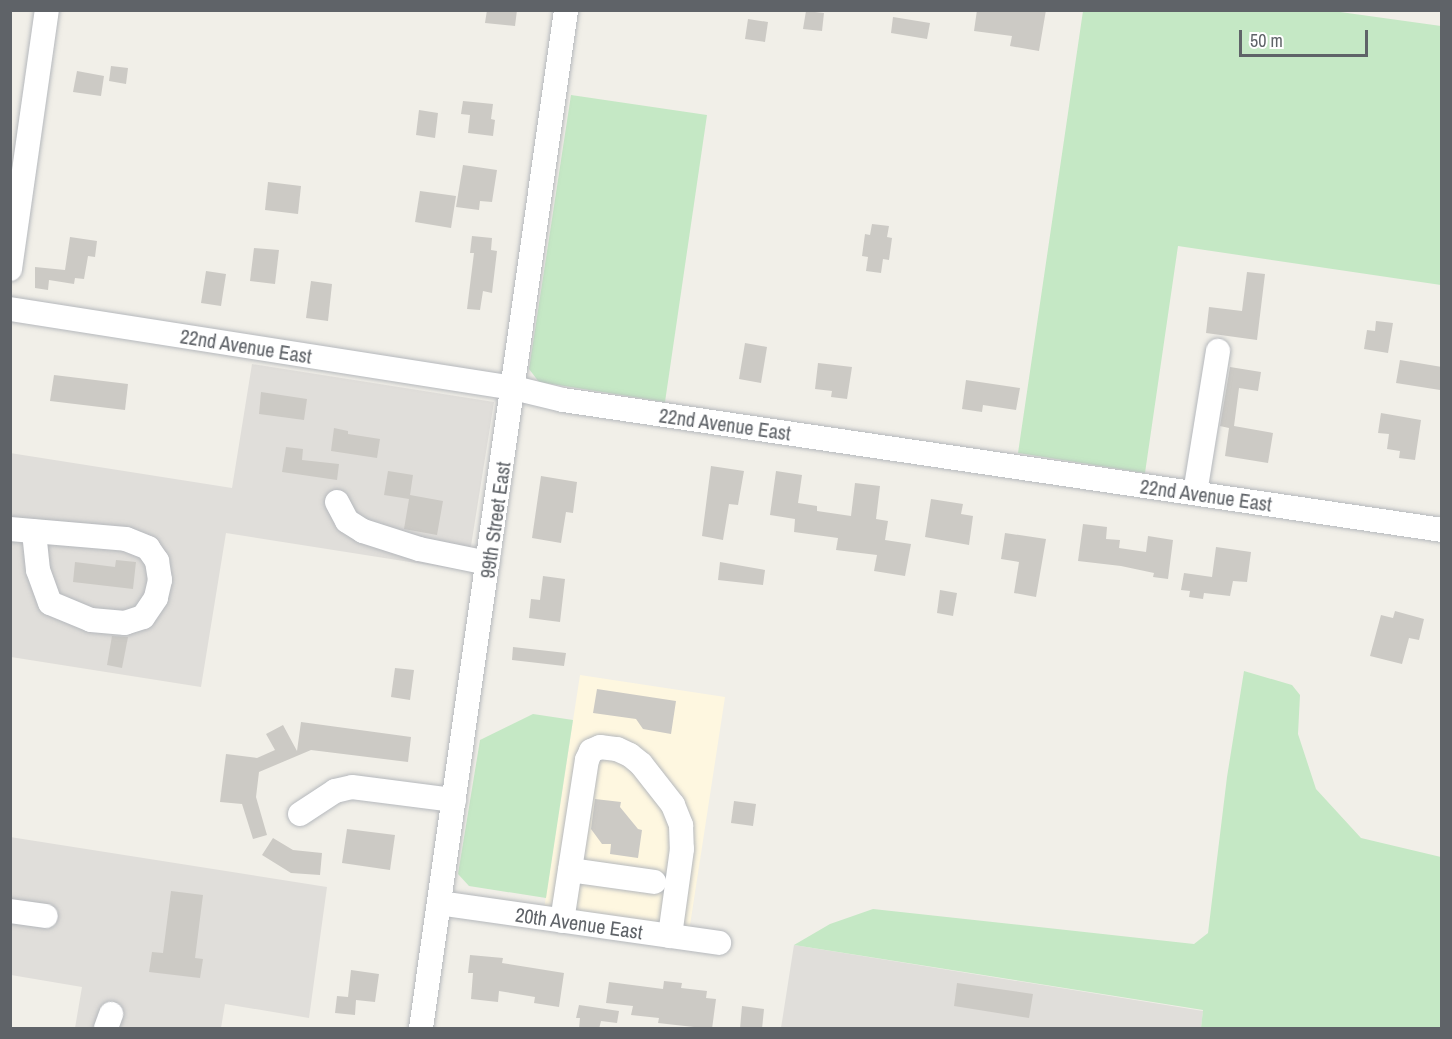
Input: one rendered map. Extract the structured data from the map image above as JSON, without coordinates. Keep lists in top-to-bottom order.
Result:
{
  "streets": {
    "street": ["22nd Avenue East", "99th Street East", "20th Avenue East"]
  },
  "crossings": [
    ["22nd Avenue East", "99th Street East"],
    ["99th Street East", "20th Avenue East"]
  ],
  "scale_bar": "50 m"
}
